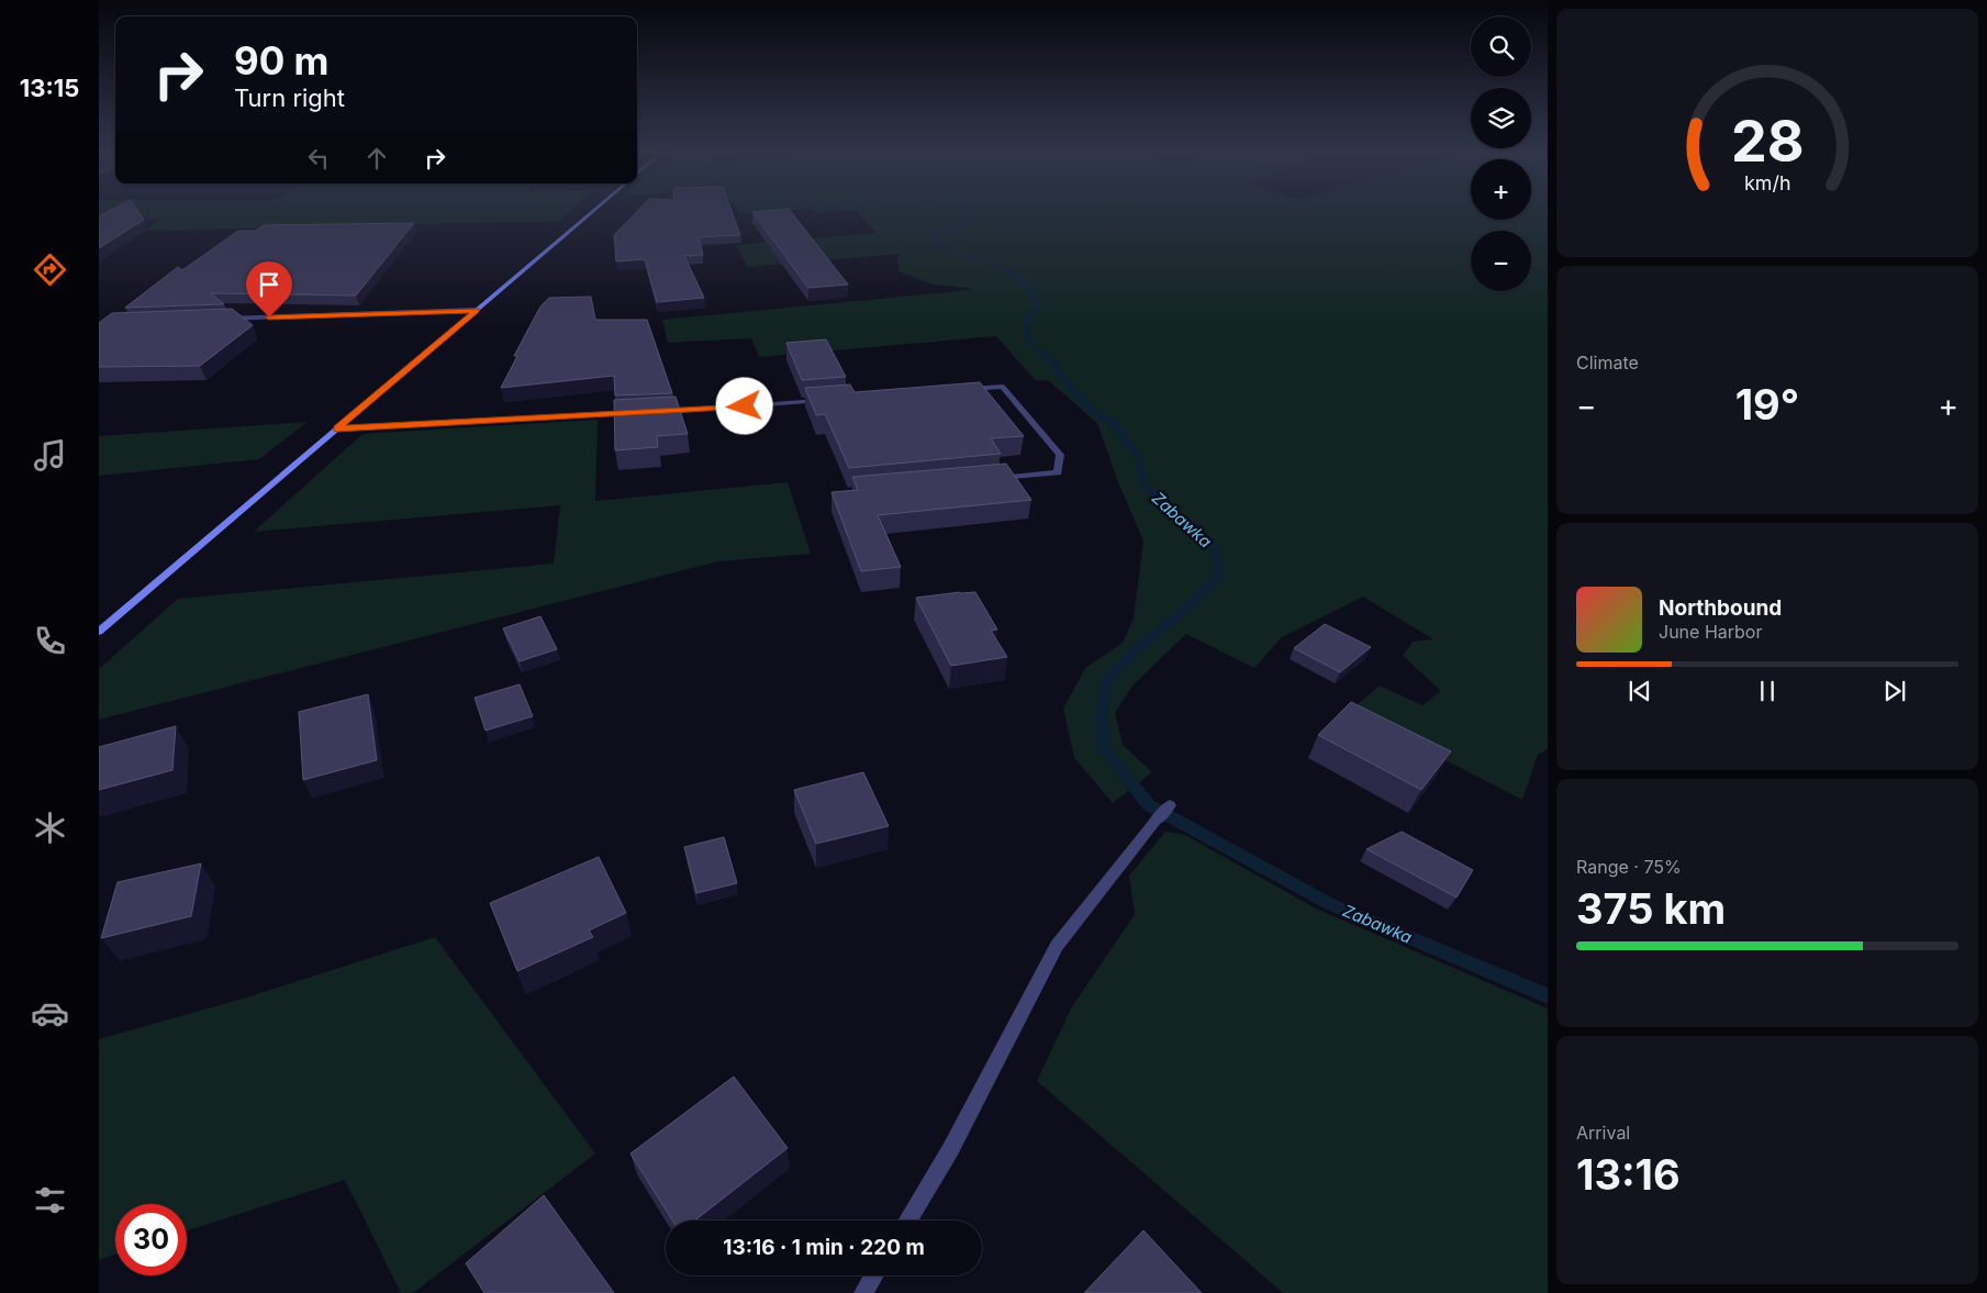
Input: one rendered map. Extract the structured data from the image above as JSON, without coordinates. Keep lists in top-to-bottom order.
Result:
{
  "water": ["Zabawka"],
  "page": {
    "tabs": "13:15",
    "map_buttons": ["+", "−"],
    "turn": ["90 m", "Turn right"],
    "tile": [
      "Climate",
      ["Range · 75%", "375 km"],
      ["Arrival", "13:16"]
    ],
    "heat": ["−", "19°", "+"],
    "song": ["Northbound", "June Harbor"],
    "limit": "30",
    "trip": "13:16 · 1 min · 220 m",
    "gauge": ["28", "km/h"]
  }
}
